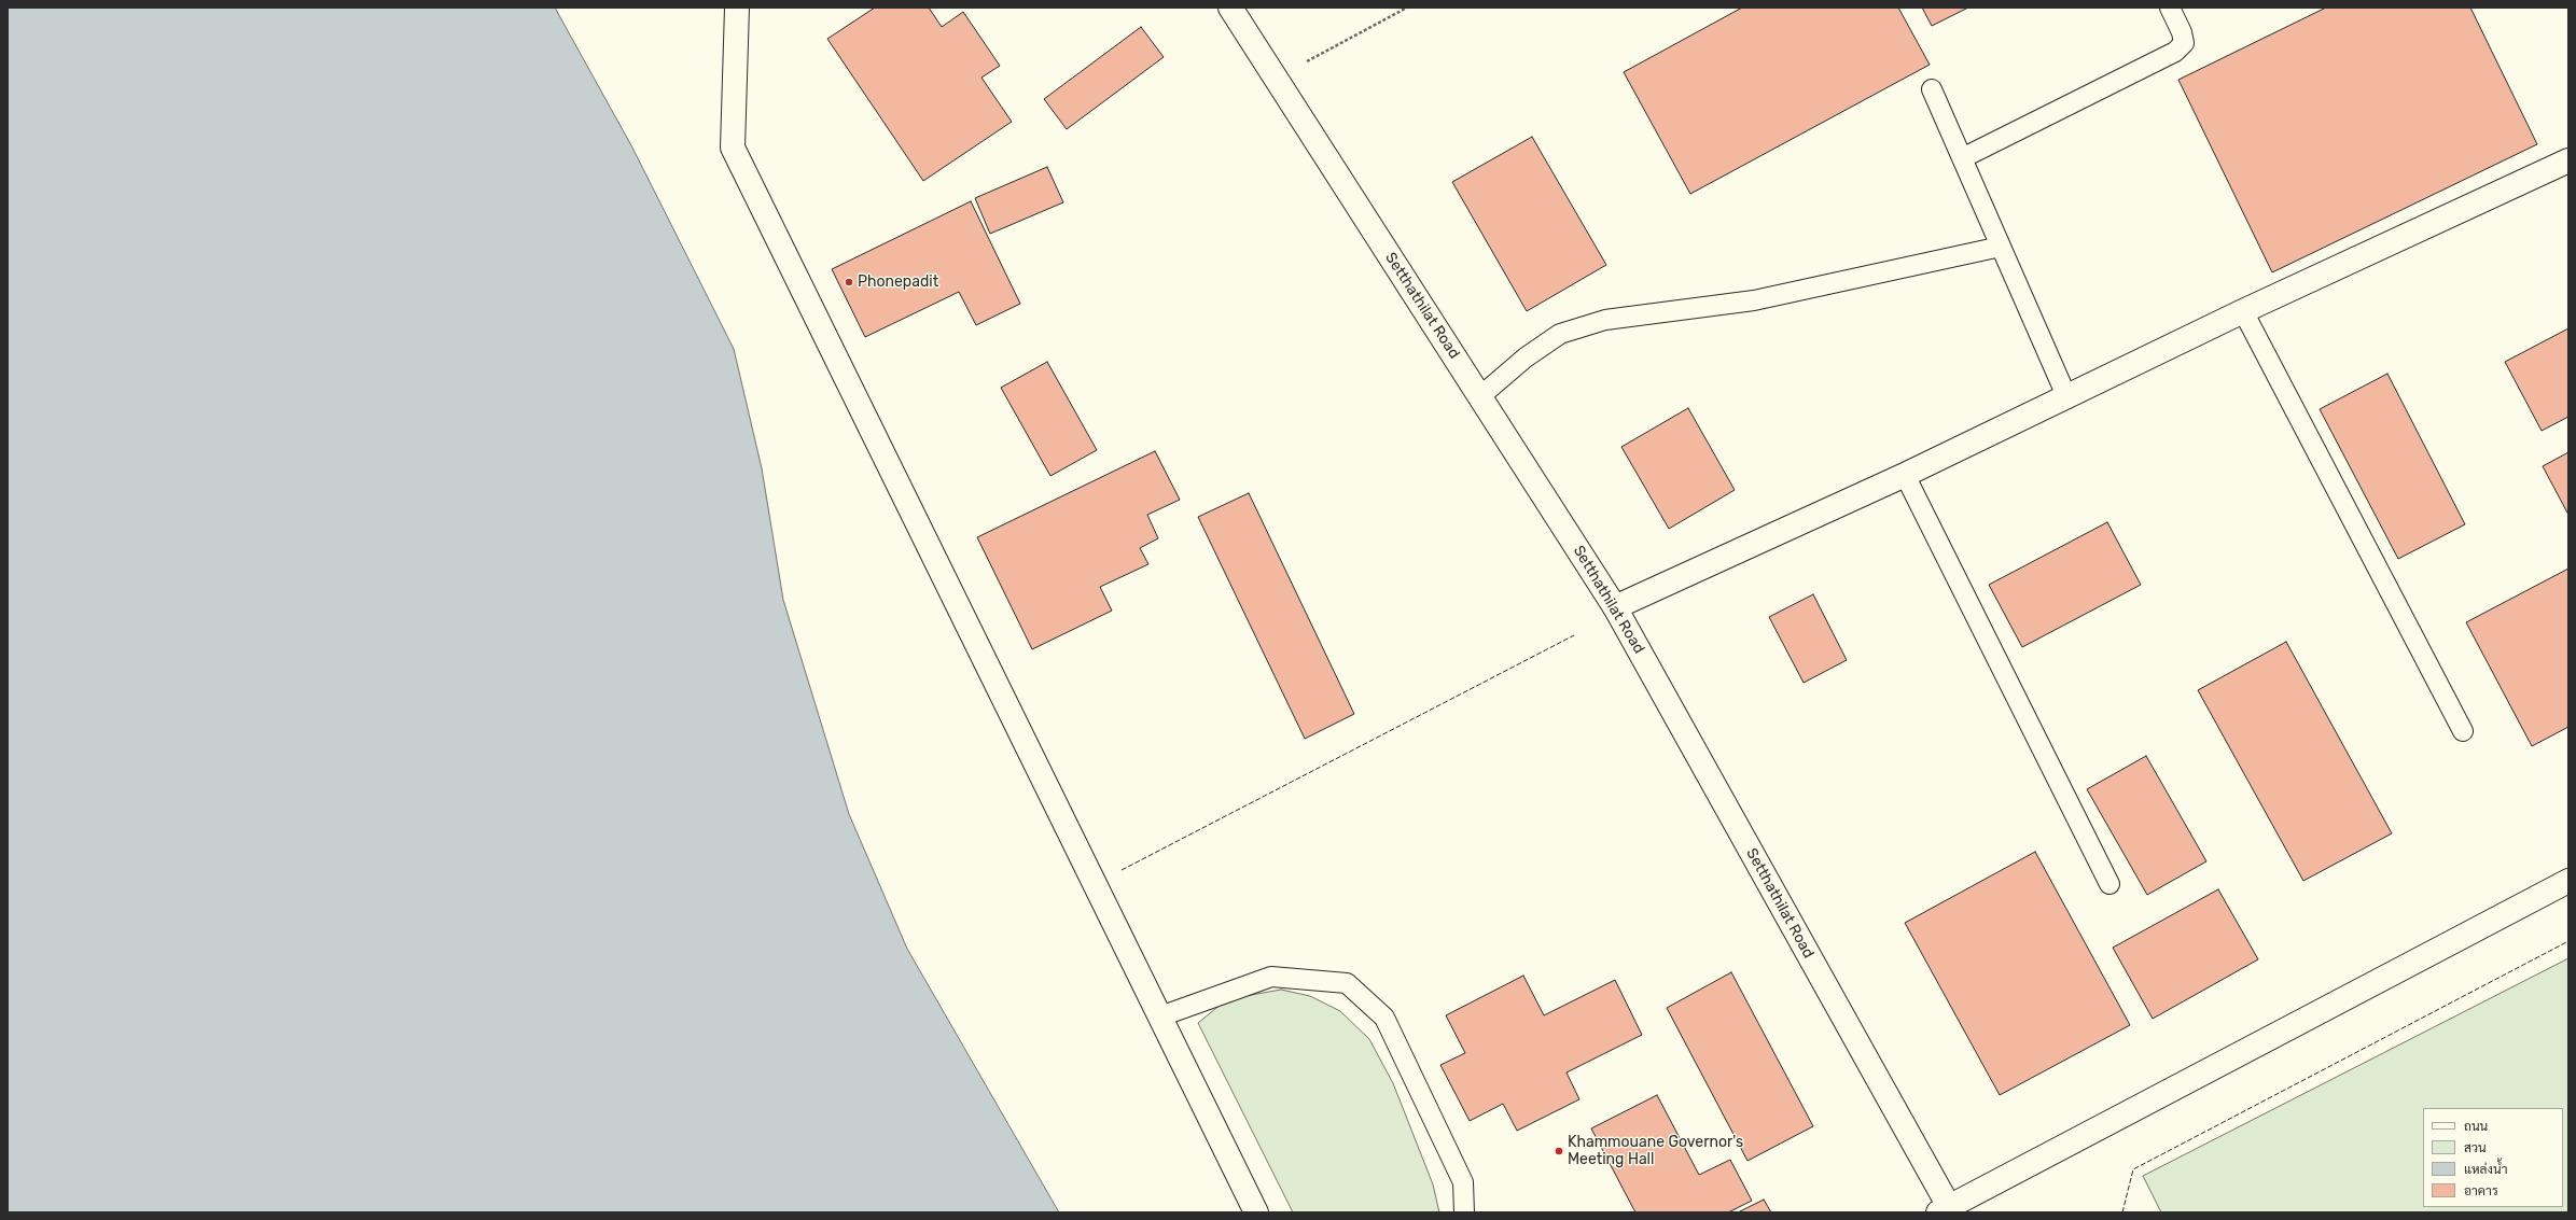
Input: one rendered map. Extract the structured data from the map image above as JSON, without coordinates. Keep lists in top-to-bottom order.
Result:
{
  "streets": {
    "street": ["Setthathilat Road"]
  },
  "places": ["Phonepadit", "Khammouane Governor's Meeting Hall"],
  "legend": [
    "ถนน",
    "สวน",
    "แหล่งน้ำ",
    "อาคาร"
  ]
}
